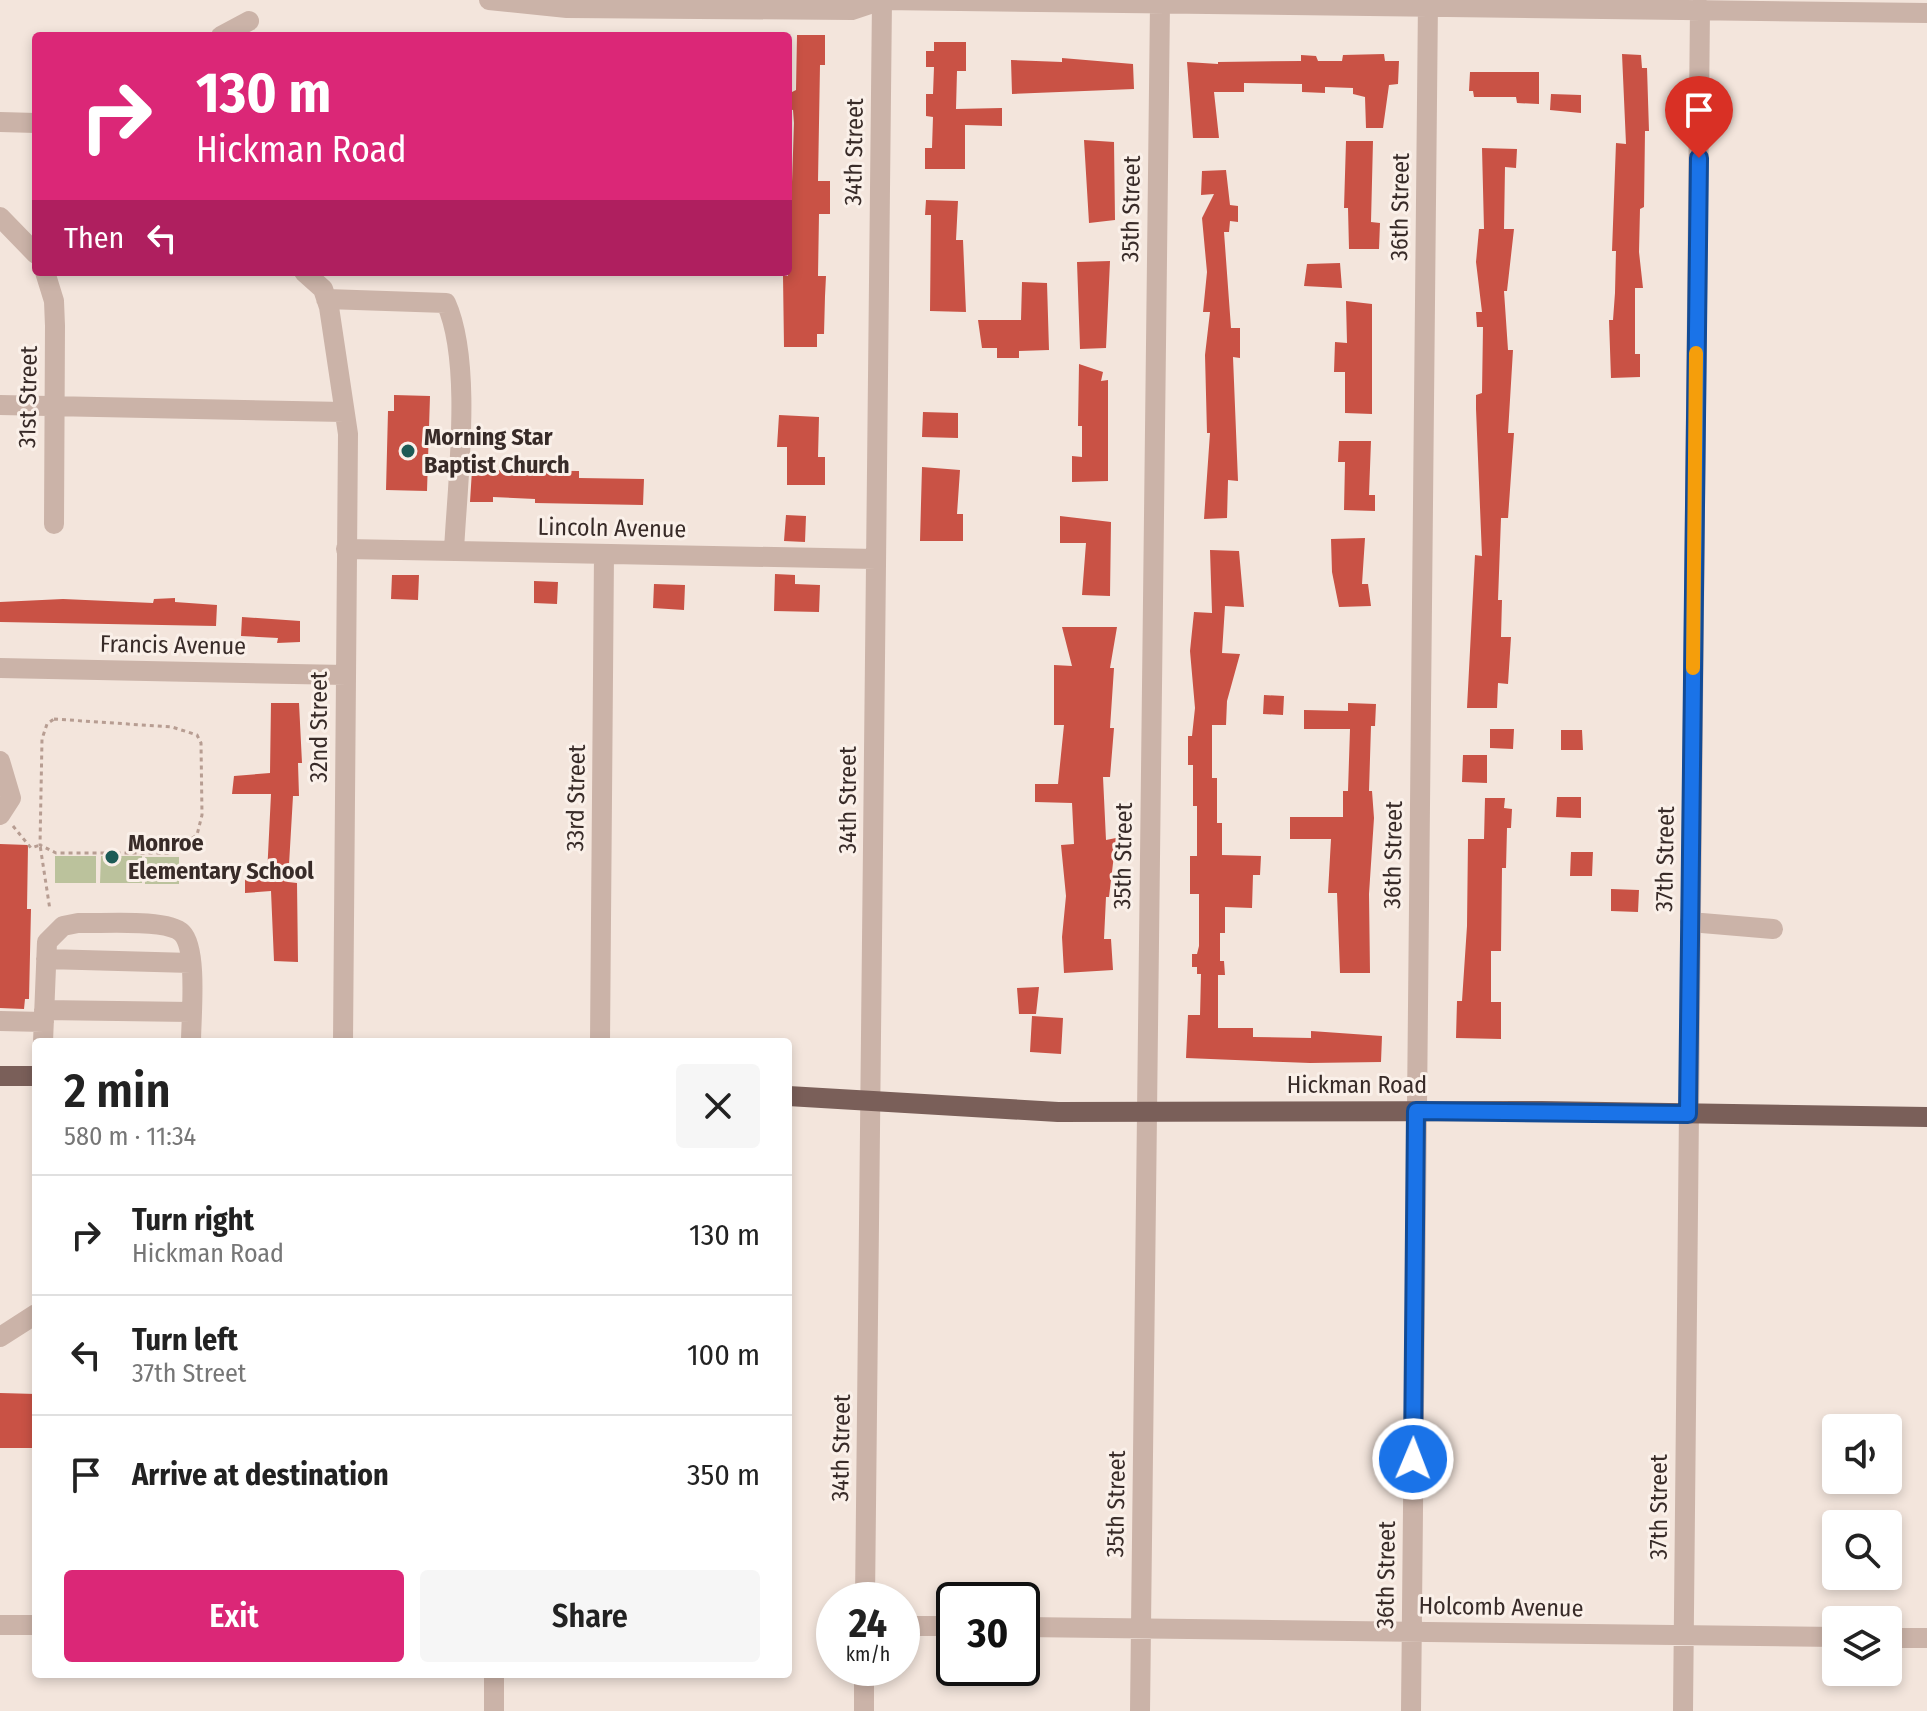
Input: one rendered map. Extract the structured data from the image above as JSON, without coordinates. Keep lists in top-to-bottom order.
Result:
{
  "streets": {
    "main road": ["Hickman Road"],
    "street": [
      "34th Street",
      "36th Street",
      "35th Street",
      "31st Street",
      "Lincoln Avenue",
      "Francis Avenue",
      "32nd Street",
      "33rd Street",
      "37th Street",
      "Holcomb Avenue"
    ]
  },
  "crossings": [
    ["34th Street", "Lincoln Avenue"],
    ["34th Street", "Hickman Road"],
    ["36th Street", "Hickman Road"],
    ["36th Street", "Holcomb Avenue"],
    ["35th Street", "Hickman Road"],
    ["35th Street", "Holcomb Avenue"],
    ["Lincoln Avenue", "32nd Street"],
    ["Lincoln Avenue", "33rd Street"],
    ["Francis Avenue", "32nd Street"],
    ["37th Street", "Hickman Road"],
    ["37th Street", "Holcomb Avenue"]
  ],
  "places": ["Morning Star Baptist Church", "Monroe Elementary School"],
  "page": {
    "turn": ["130 m", "Hickman Road"],
    "then": "Then",
    "heading": ["2 min", "580 m · 11:34"],
    "list": [
      {
        "name": "Turn right",
        "note": "Hickman Road",
        "value": "130 m"
      },
      {
        "name": "Turn left",
        "note": "37th Street",
        "value": "100 m"
      },
      {
        "name": "Arrive at destination",
        "value": "350 m"
      }
    ],
    "buttons": ["Exit", "Share"],
    "speed": "24 km/h",
    "limit": "30"
  }
}
